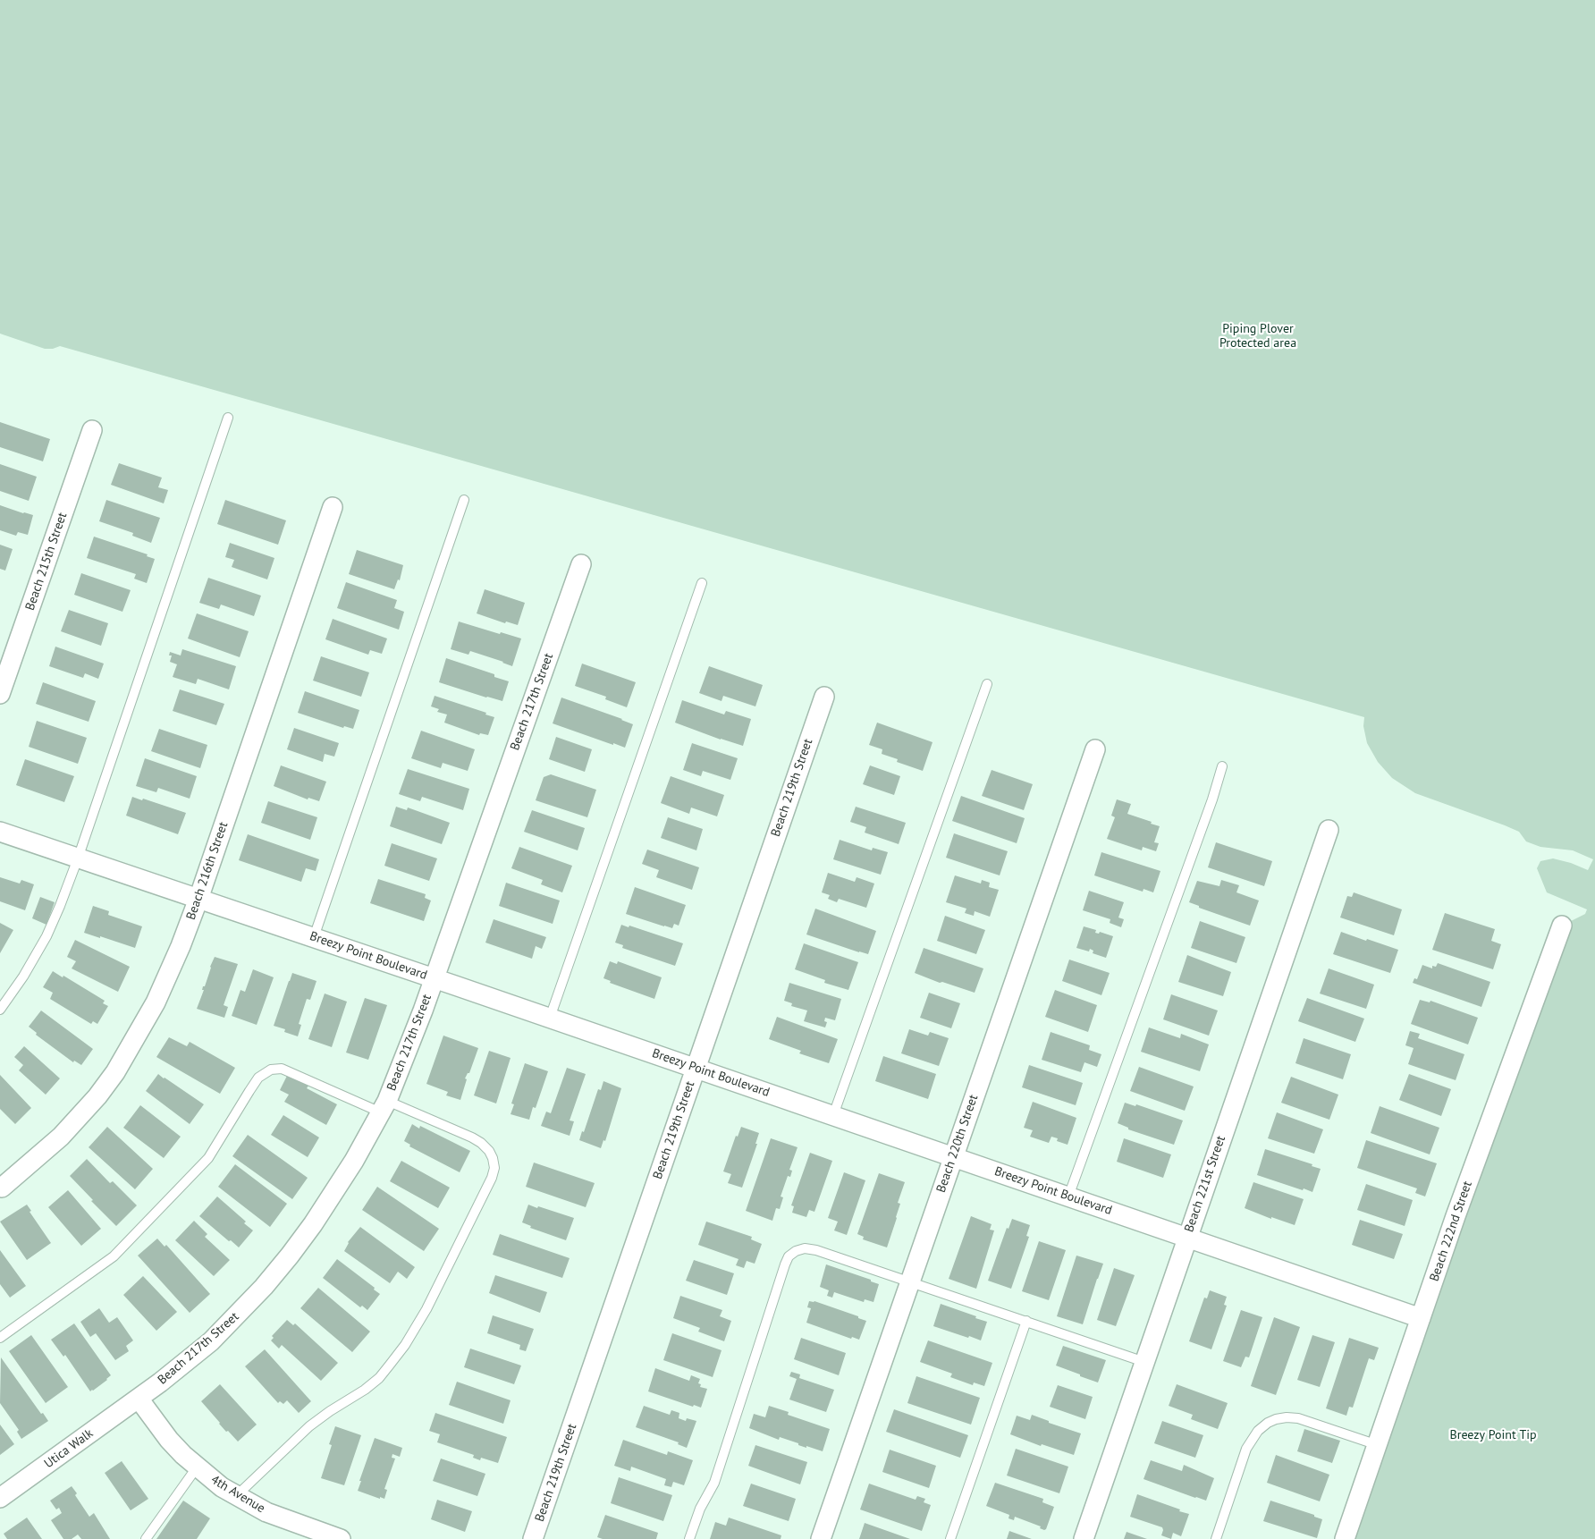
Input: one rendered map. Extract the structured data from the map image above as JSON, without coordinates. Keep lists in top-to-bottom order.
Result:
{
  "streets": {
    "street": [
      "Beach 215th Street",
      "Beach 217th Street",
      "Beach 219th Street",
      "Beach 216th Street",
      "Breezy Point Boulevard",
      "Beach 220th Street",
      "Beach 221st Street",
      "Beach 222nd Street",
      "Utica Walk",
      "4th Avenue"
    ]
  },
  "crossings": [
    ["Beach 217th Street", "Breezy Point Boulevard"],
    ["Beach 217th Street", "Utica Walk"],
    ["Beach 217th Street", "4th Avenue"],
    ["Beach 219th Street", "Breezy Point Boulevard"],
    ["Beach 216th Street", "Breezy Point Boulevard"],
    ["Breezy Point Boulevard", "Beach 220th Street"],
    ["Breezy Point Boulevard", "Beach 221st Street"],
    ["Breezy Point Boulevard", "Beach 222nd Street"],
    ["Utica Walk", "4th Avenue"]
  ],
  "parks": ["Piping Plover Protected area", "Breezy Point Tip"]
}
